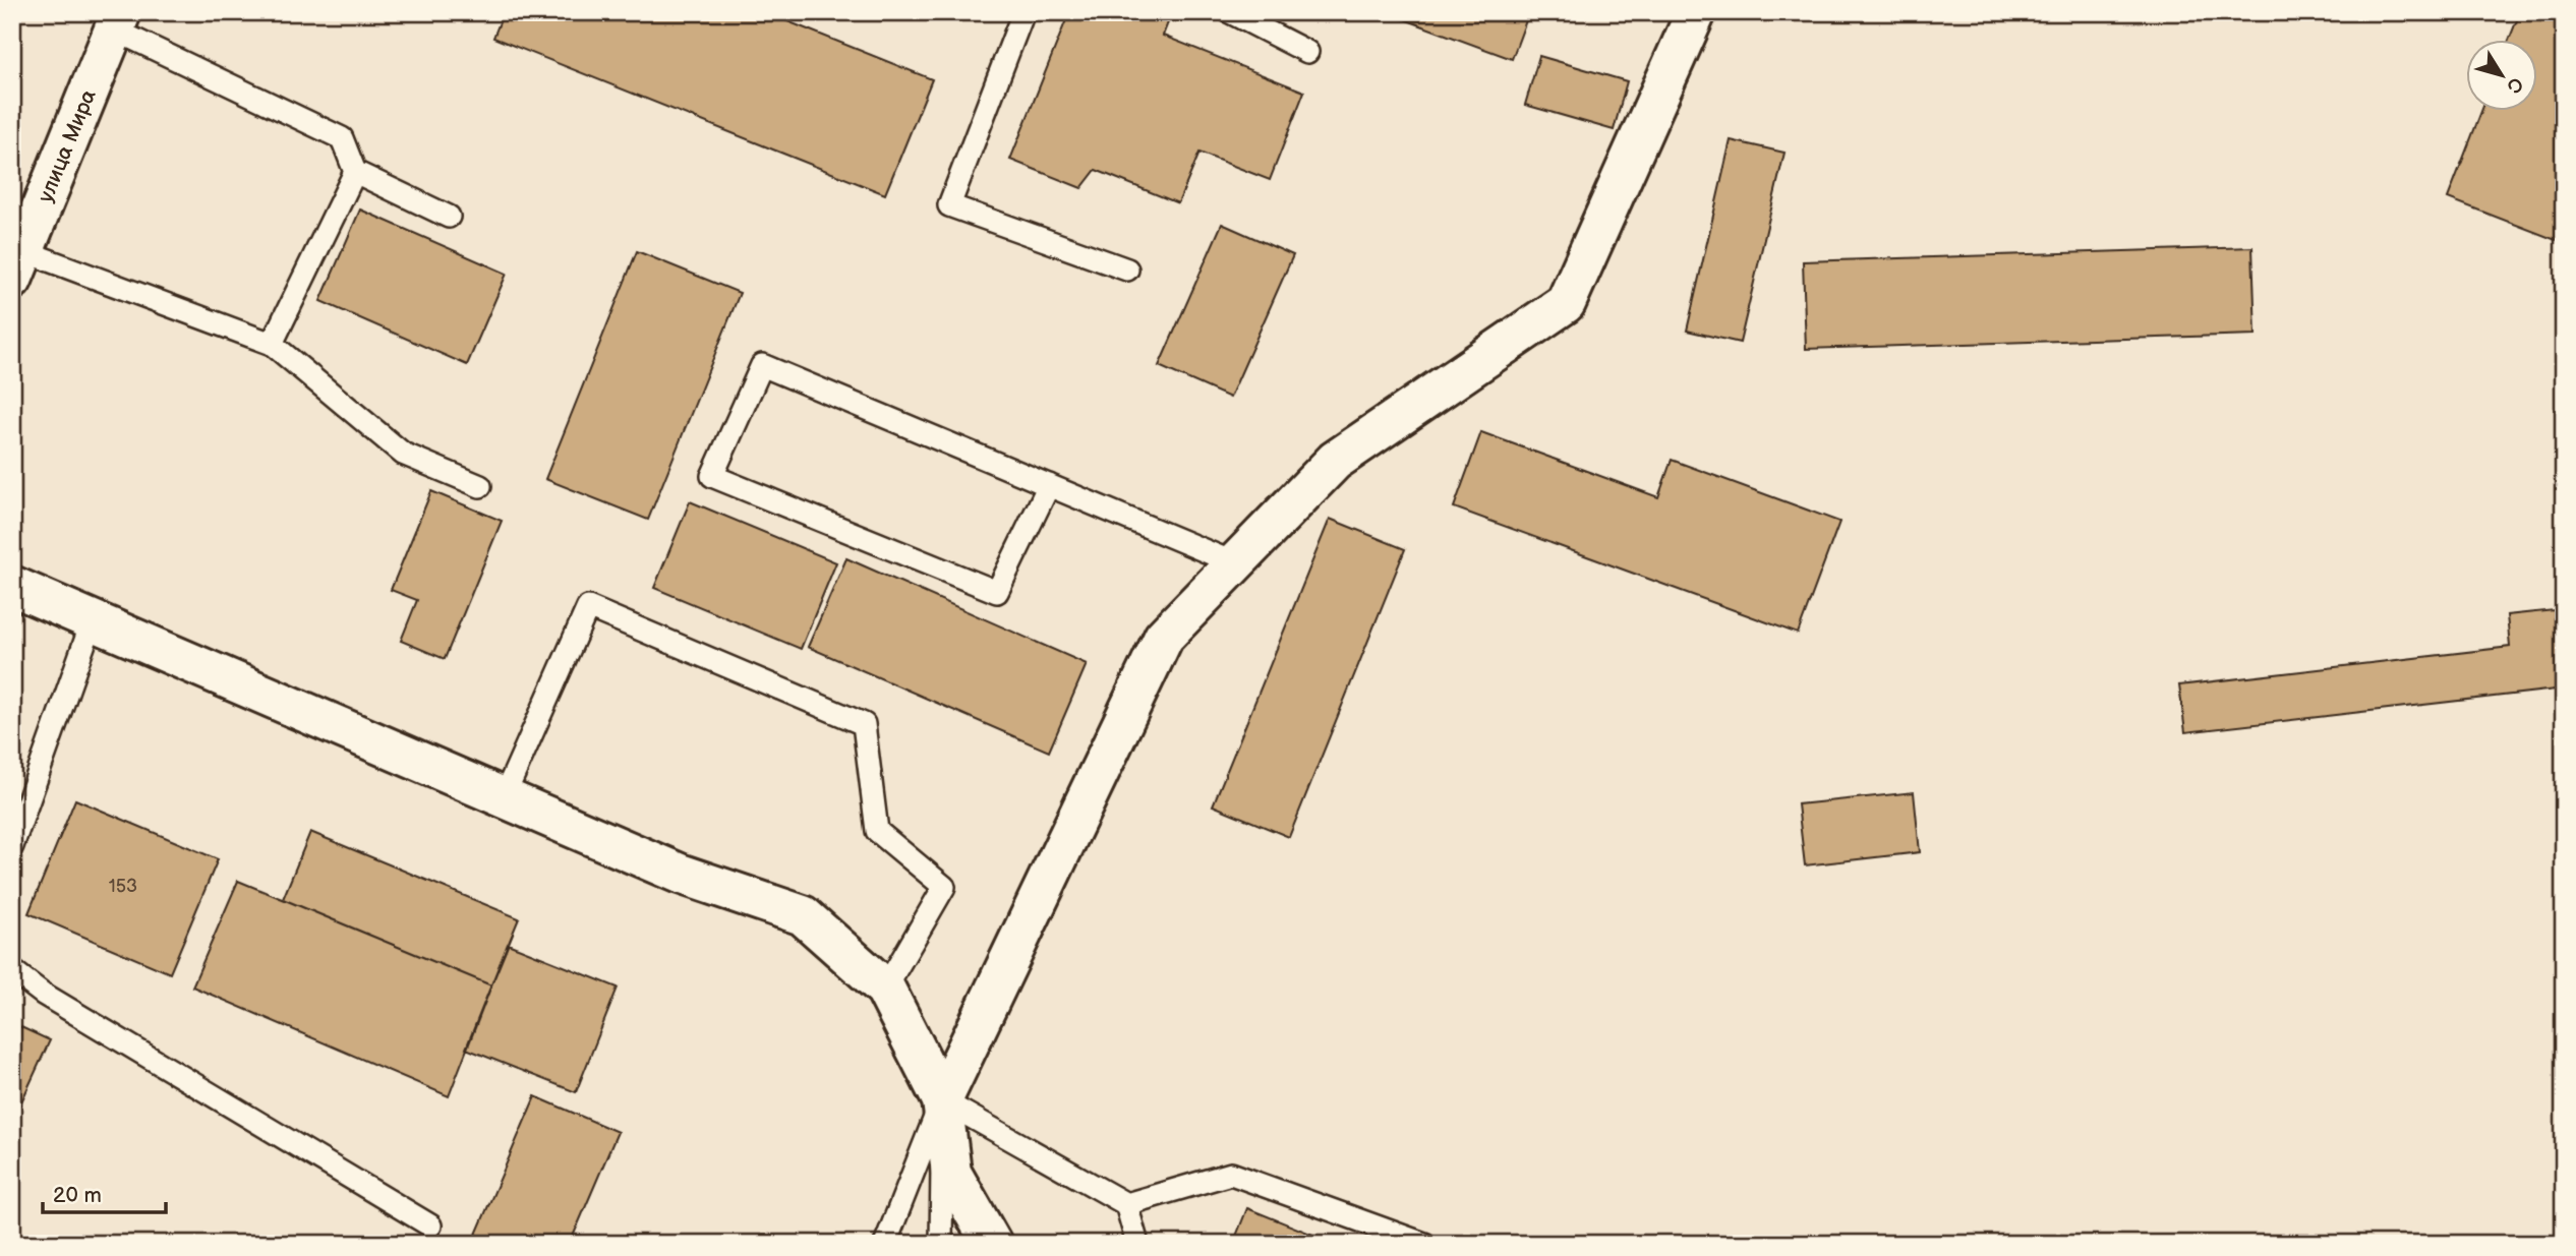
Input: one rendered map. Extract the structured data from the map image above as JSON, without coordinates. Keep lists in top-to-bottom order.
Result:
{
  "streets": {
    "street": ["улица Мира"]
  },
  "house_numbers": ["153"],
  "scale_bar": "20 m",
  "north": "bottom right"
}
